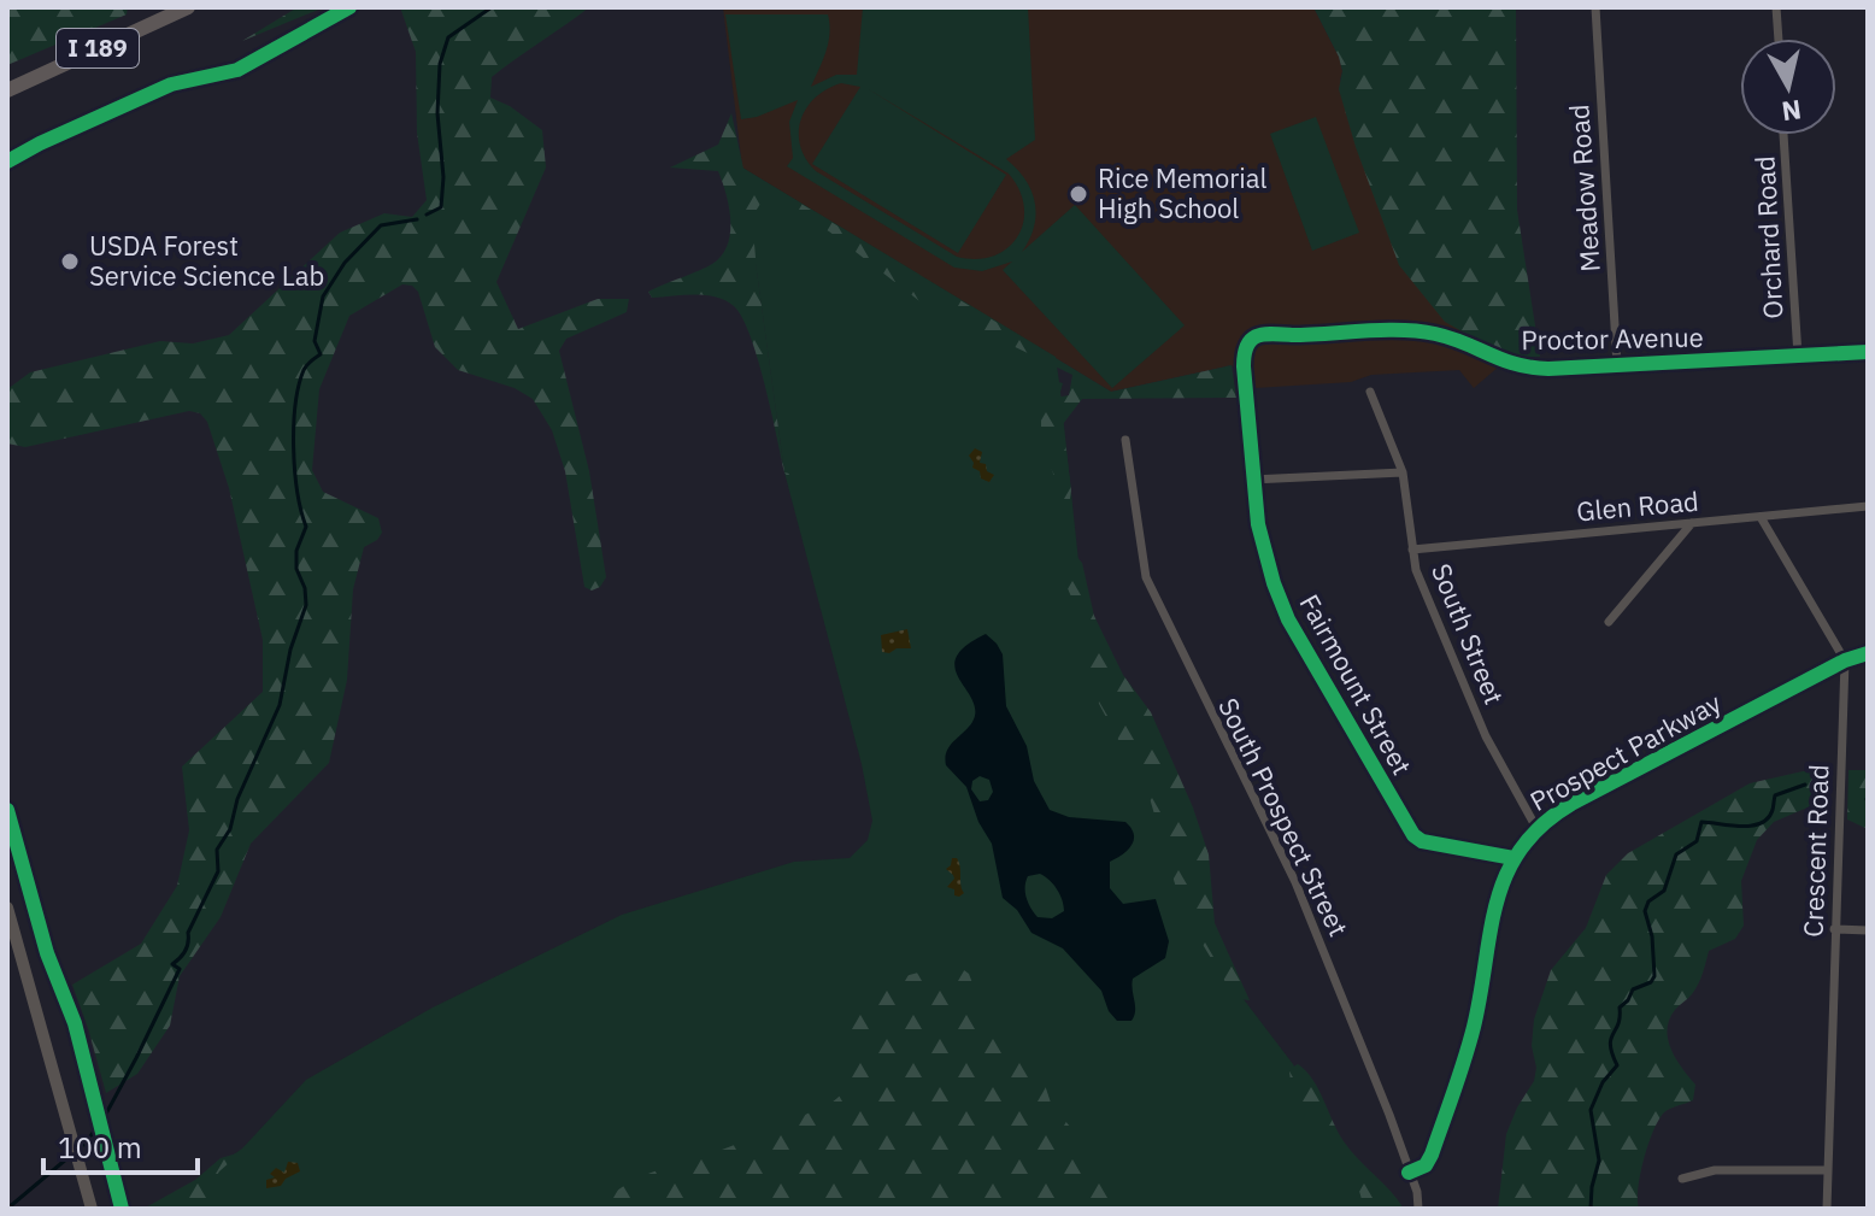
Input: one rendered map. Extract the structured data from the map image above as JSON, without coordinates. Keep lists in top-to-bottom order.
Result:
{
  "streets": {
    "highway": ["I 189"],
    "street": [
      "Meadow Road",
      "Orchard Road",
      "Proctor Avenue",
      "Glen Road",
      "South Street",
      "Fairmount Street",
      "Prospect Parkway",
      "South Prospect Street",
      "Crescent Road"
    ]
  },
  "crossings": [
    ["Meadow Road", "Proctor Avenue"],
    ["Orchard Road", "Proctor Avenue"],
    ["Proctor Avenue", "Fairmount Street"],
    ["Glen Road", "South Street"],
    ["South Street", "Prospect Parkway"],
    ["Fairmount Street", "Prospect Parkway"],
    ["Prospect Parkway", "South Prospect Street"],
    ["Prospect Parkway", "Crescent Road"]
  ],
  "places": ["Rice Memorial High School", "USDA Forest Service Science Lab"],
  "scale_bar": "100 m",
  "north": "bottom"
}
